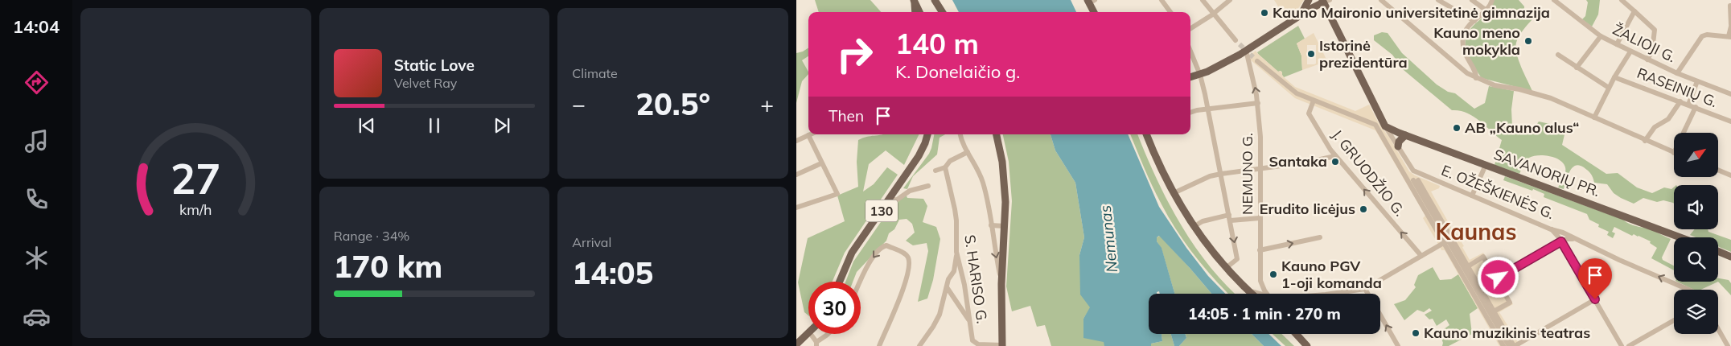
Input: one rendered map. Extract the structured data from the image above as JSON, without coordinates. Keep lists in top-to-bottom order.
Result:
{
  "streets": {
    "main road": ["SAVANORIŲ PR.", "130"],
    "street": [
      "ŽALIOJI G.",
      "RASEINIŲ G.",
      "J. GRUODŽIO G.",
      "NEMUNO G.",
      "E. OŽEŠKIENĖS G.",
      "S. HARISO G."
    ]
  },
  "one_way": ["E. OŽEŠKIENĖS G."],
  "districts": ["Kaunas"],
  "water": ["Nemunas"],
  "places": [
    "Kauno Maironio universitetinė gimnazija",
    "Kauno meno mokykla",
    "Istorinė prezidentūra",
    "AB „Kauno alus“",
    "Santaka",
    "Erudito licėjus",
    "Kauno PGV 1-oji komanda",
    "Kauno muzikinis teatras"
  ],
  "north": "top right",
  "page": {
    "tabs": "14:04",
    "tile": [
      "Climate",
      ["Range · 34%", "170 km"],
      ["Arrival", "14:05"]
    ],
    "turn": ["140 m", "K. Donelaičio g."],
    "song": ["Static Love", "Velvet Ray"],
    "heat": ["−", "20.5°", "+"],
    "then": "Then",
    "limit": "30",
    "trip": "14:05 · 1 min · 270 m",
    "gauge": ["27", "km/h"]
  }
}
